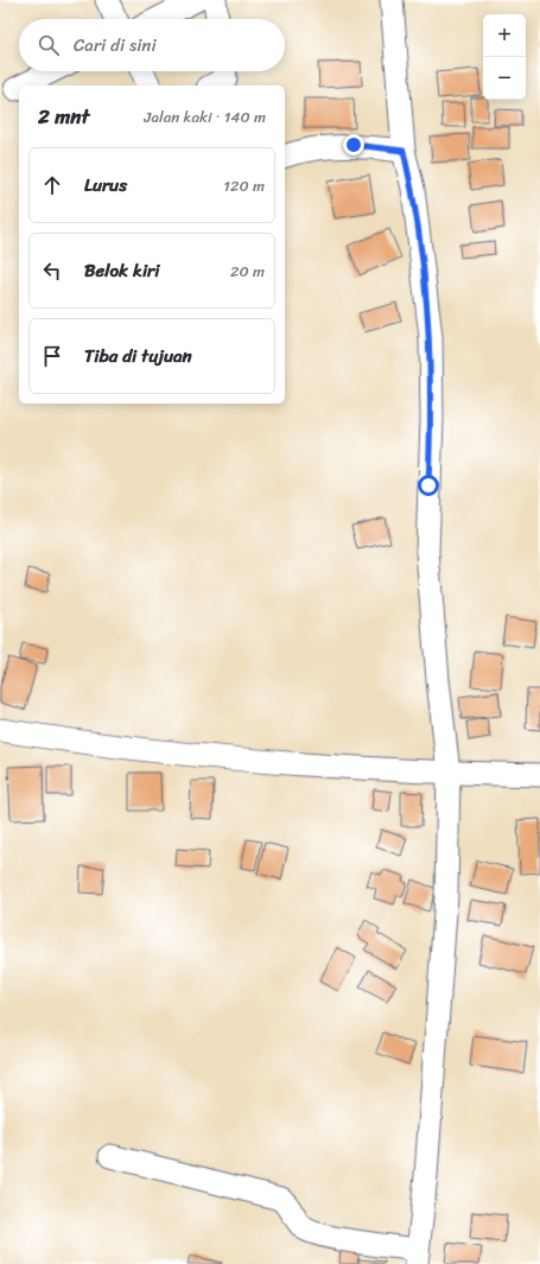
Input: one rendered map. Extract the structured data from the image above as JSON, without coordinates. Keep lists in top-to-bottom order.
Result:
{
  "page": {
    "map_buttons": ["+", "−"],
    "search": "Cari di sini",
    "heading": ["2 mnt", "Jalan kaki · 140 m"],
    "list": [
      ["Lurus", "120 m"],
      ["Belok kiri", "20 m"],
      "Tiba di tujuan"
    ]
  }
}
